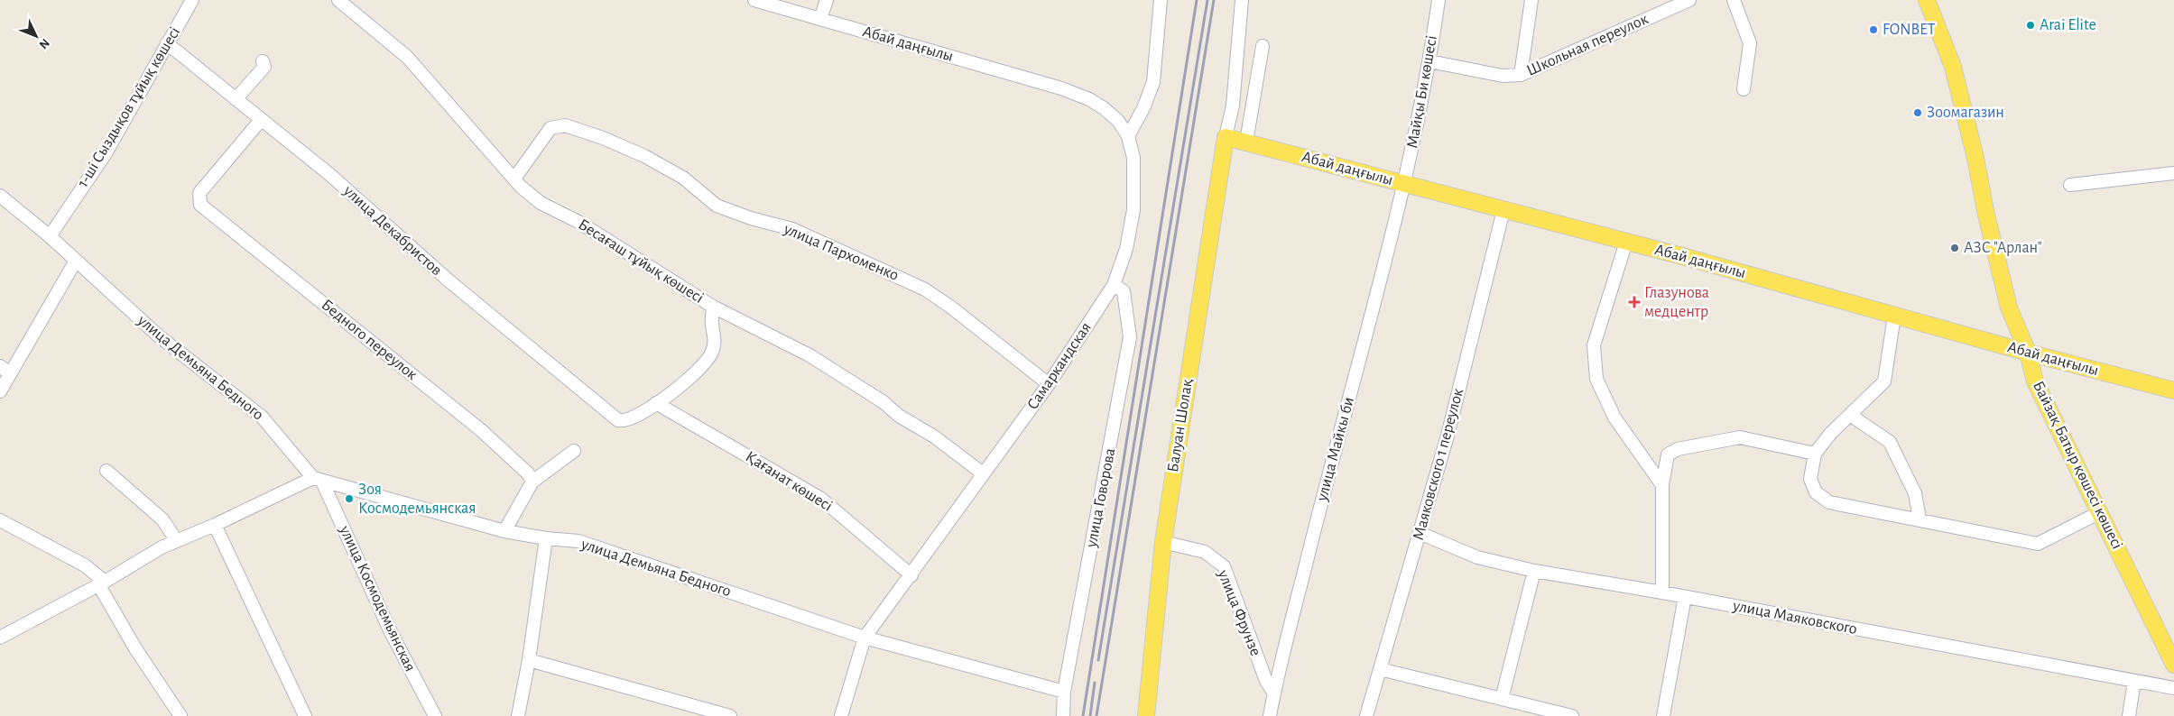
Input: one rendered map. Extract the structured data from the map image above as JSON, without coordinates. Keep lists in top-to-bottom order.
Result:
{
  "streets": {
    "main road": ["Абай даңғылы", "Балуан Шолақ", "Байзақ Батыр қөшесі көшесі"],
    "street": [
      "Школьная переулок",
      "Майқы Би көшесі",
      "1-ші Сыздықов тұйық көшесі",
      "улица Декабристов",
      "улица Пархоменко",
      "Бесағаш тұйық көшесі",
      "Бедного переулок",
      "Самаркандская",
      "улица Демьяна Бедного",
      "улица Майкы би",
      "Маяковского 1 переулок",
      "Қағанат көшесі",
      "улица Говорова",
      "улица Космодемьянская",
      "улица Фрунзе",
      "улица Маяковского"
    ]
  },
  "crossings": [
    ["Абай даңғылы", "Майқы Би көшесі"],
    ["Абай даңғылы", "Самаркандская"],
    ["Абай даңғылы", "Балуан Шолақ"],
    ["Абай даңғылы", "улица Майкы би"],
    ["Абай даңғылы", "Маяковского 1 переулок"],
    ["Абай даңғылы", "Байзақ Батыр қөшесі көшесі"],
    ["Школьная переулок", "Майқы Би көшесі"],
    ["Майқы Би көшесі", "улица Майкы би"],
    ["1-ші Сыздықов тұйық көшесі", "улица Декабристов"],
    ["1-ші Сыздықов тұйық көшесі", "улица Демьяна Бедного"],
    ["улица Декабристов", "Бедного переулок"],
    ["улица Декабристов", "Қағанат көшесі"],
    ["улица Пархоменко", "Бесағаш тұйық көшесі"],
    ["улица Пархоменко", "Самаркандская"],
    ["Бесағаш тұйық көшесі", "Самаркандская"],
    ["Самаркандская", "улица Демьяна Бедного"],
    ["Самаркандская", "Қағанат көшесі"],
    ["Самаркандская", "улица Говорова"],
    ["улица Демьяна Бедного", "улица Говорова"],
    ["улица Демьяна Бедного", "улица Космодемьянская"],
    ["Балуан Шолақ", "улица Фрунзе"],
    ["улица Майкы би", "улица Фрунзе"],
    ["Маяковского 1 переулок", "улица Маяковского"]
  ],
  "places": {
    "other": [
      "Arai Elite",
      "FONBET",
      "Зоомагазин",
      "АЗС \"Арлан\"",
      "Зоя Космодемьянская"
    ],
    "health": ["Глазунова медцентр"]
  },
  "north": "bottom right"
}
